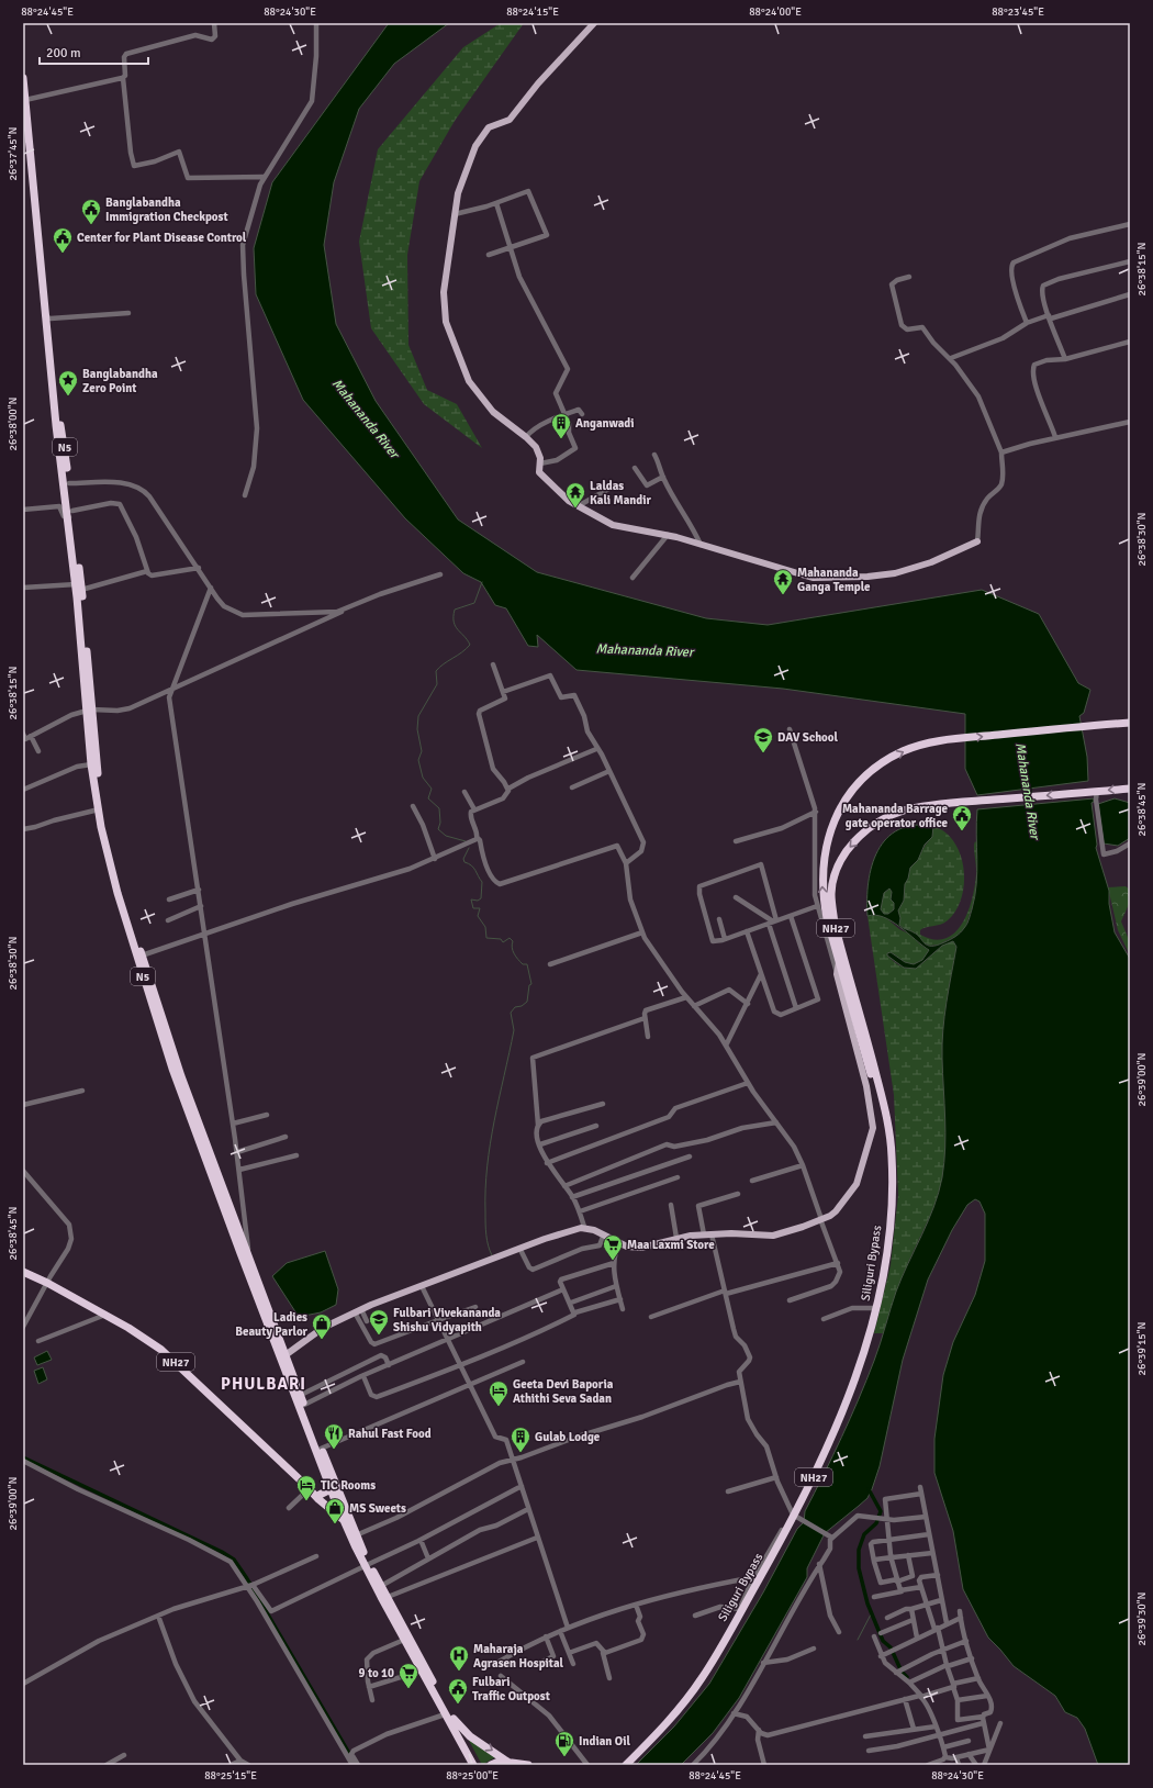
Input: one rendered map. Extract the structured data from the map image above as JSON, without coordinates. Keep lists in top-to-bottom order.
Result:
{
  "streets": {
    "highway": ["N5", "NH27", "Siliguri Bypass"]
  },
  "crossings": [
    ["N5", "NH27"],
    ["NH27", "Siliguri Bypass"]
  ],
  "districts": ["PHULBARI"],
  "water": ["Mahananda River"],
  "places": {
    "public building": [
      "Banglabandha Immigration Checkpost",
      "Center for Plant Disease Control",
      "Mahananda Barrage gate operator office",
      "Fulbari Traffic Outpost"
    ],
    "place": ["Banglabandha Zero Point"],
    "building": ["Anganwadi", "Gulab Lodge"],
    "temple": ["Laldas Kali Mandir", "Mahananda Ganga Temple"],
    "school or university": ["DAV School", "Fulbari Vivekananda Shishu Vidyapith"],
    "supermarket": ["Maa Laxmi Store", "9 to 10"],
    "shop": ["Ladies Beauty Parlor", "MS Sweets"],
    "hotel": ["Geeta Devi Baporia Athithi Seva Sadan", "TIC Rooms"],
    "restaurant": ["Rahul Fast Food"],
    "hospital": ["Maharaja Agrasen Hospital"],
    "fuel station": ["Indian Oil"]
  },
  "scale_bar": "200 m",
  "coordinates": [
    "88°24'45\"E",
    "88°24'30\"E",
    "88°24'15\"E",
    "88°24'00\"E",
    "88°23'45\"E",
    "26°37'45\"N",
    "26°38'15\"N",
    "26°38'00\"N",
    "26°38'30\"N",
    "26°38'45\"N",
    "26°39'00\"N",
    "26°39'15\"N",
    "26°39'30\"N",
    "88°25'15\"E",
    "88°25'00\"E"
  ]
}
